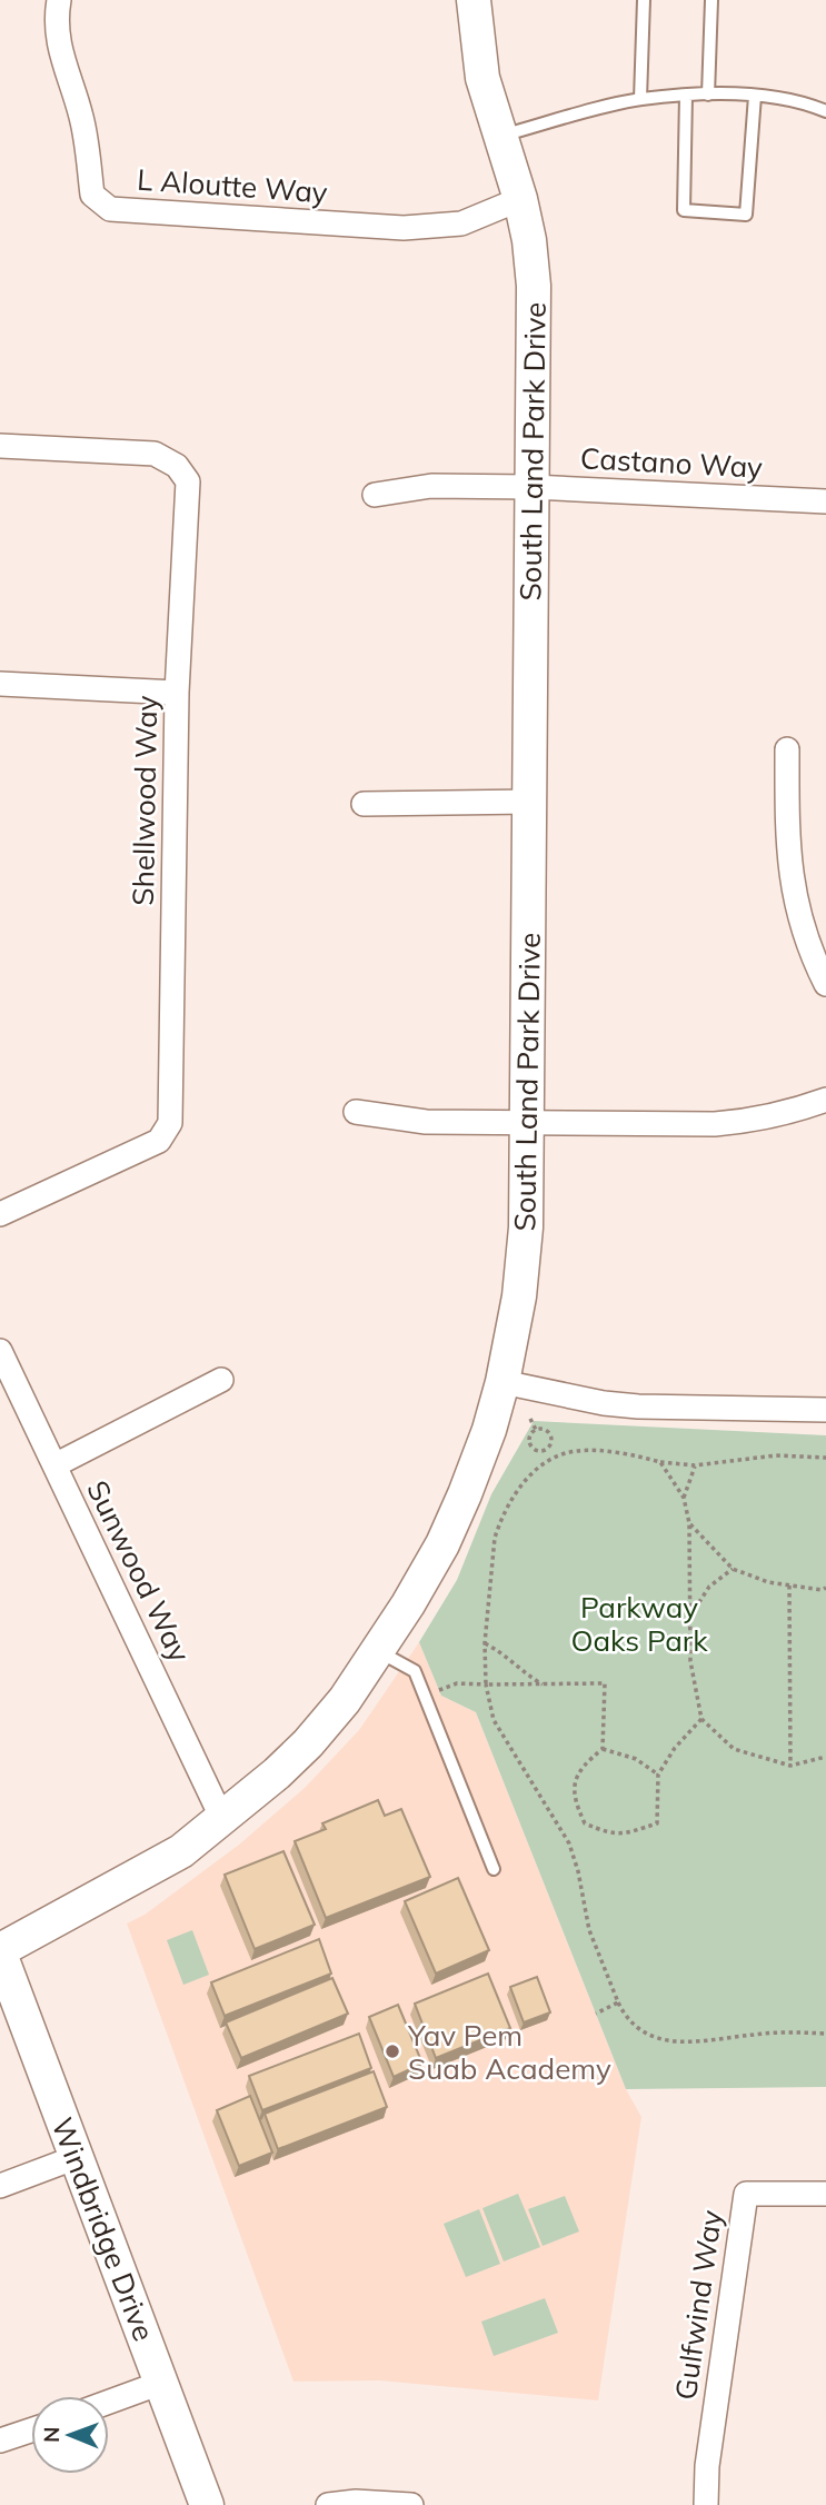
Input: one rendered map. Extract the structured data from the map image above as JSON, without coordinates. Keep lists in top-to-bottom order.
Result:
{
  "streets": {
    "street": [
      "L Aloutte Way",
      "South Land Park Drive",
      "Castano Way",
      "Shellwood Way",
      "Sunwood Way",
      "Windbridge Drive",
      "Gulfwind Way"
    ]
  },
  "crossings": [
    ["L Aloutte Way", "South Land Park Drive"],
    ["South Land Park Drive", "Castano Way"],
    ["South Land Park Drive", "Sunwood Way"],
    ["South Land Park Drive", "Windbridge Drive"]
  ],
  "parks": ["Parkway Oaks Park"],
  "places": ["Yav Pem Suab Academy"],
  "north": "left"
}
